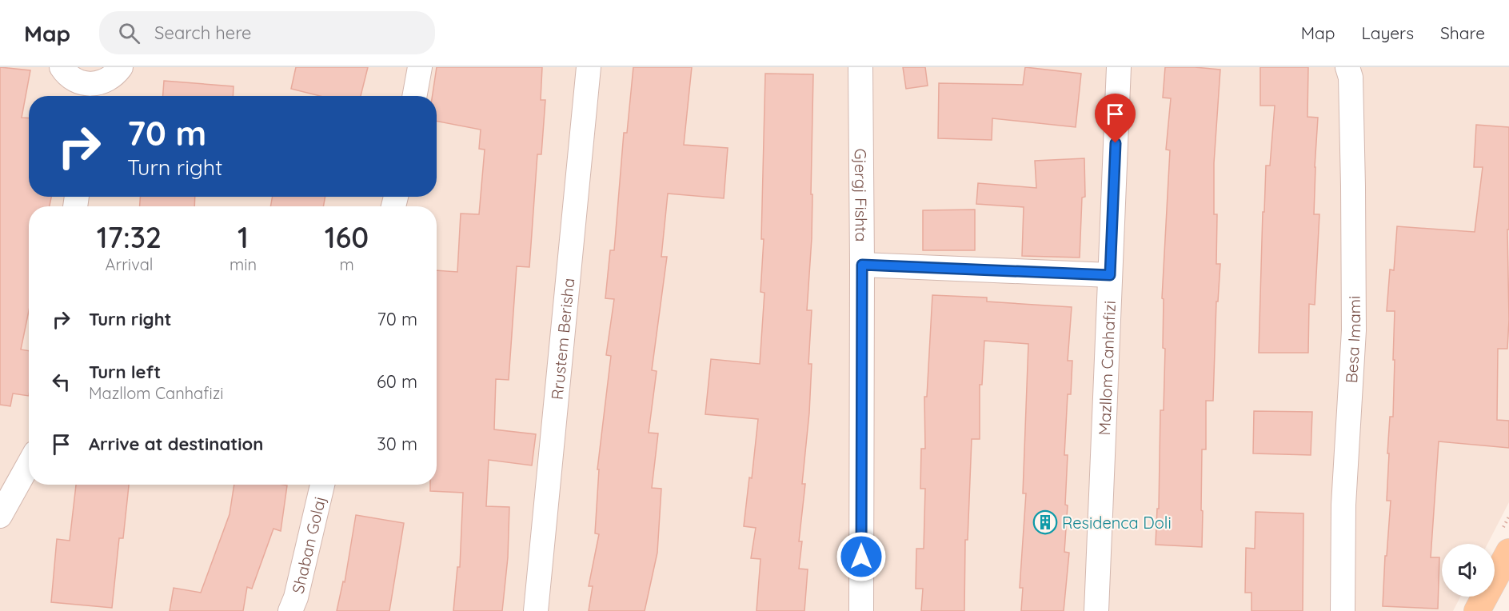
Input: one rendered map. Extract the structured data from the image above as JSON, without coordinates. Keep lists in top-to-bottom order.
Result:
{
  "streets": {
    "street": [
      "Gjergj Fishta",
      "Rrustem Berisha",
      "Besa Imami",
      "Mazllom Canhafizi",
      "Shaban Golaj"
    ]
  },
  "places": {
    "building": ["Residenca Doli"]
  },
  "page": {
    "header": "Map",
    "search": "Search here",
    "nav": ["Map", "Layers", "Share"],
    "turn": ["70 m", "Turn right"],
    "eta": [
      "17:32",
      "Arrival",
      "1",
      "min",
      "160",
      "m"
    ],
    "list": [
      {
        "name": "Turn right",
        "value": "70 m"
      },
      {
        "name": "Turn left",
        "note": "Mazllom Canhafizi",
        "value": "60 m"
      },
      {
        "name": "Arrive at destination",
        "value": "30 m"
      }
    ]
  }
}
